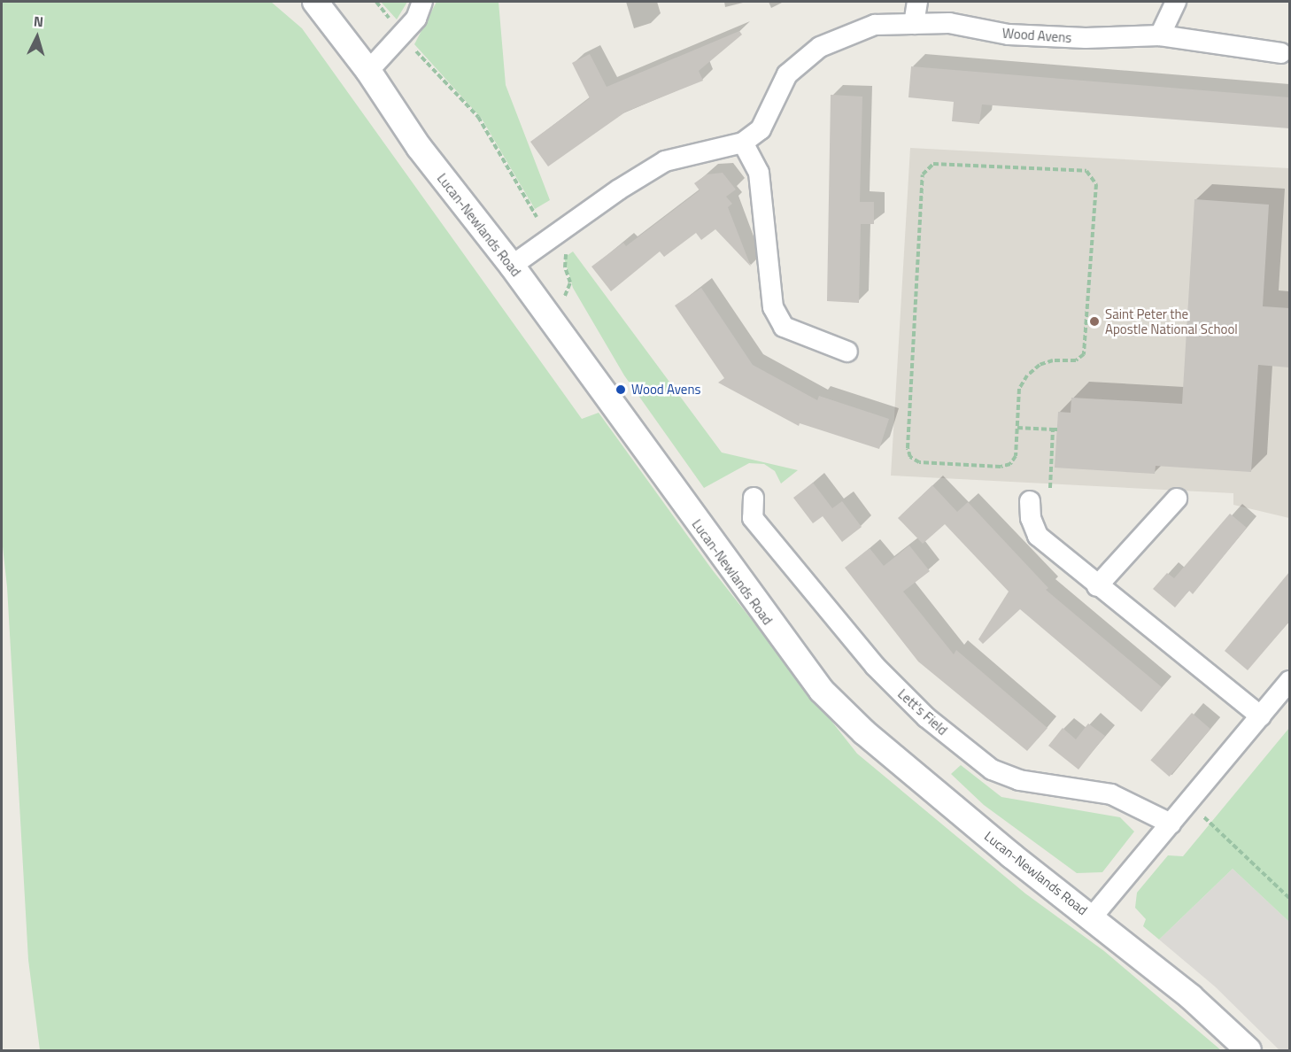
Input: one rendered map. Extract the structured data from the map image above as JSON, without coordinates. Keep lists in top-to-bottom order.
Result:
{
  "streets": {
    "street": ["Wood Avens", "Lucan-Newlands Road", "Lett's Field"]
  },
  "crossings": [
    ["Wood Avens", "Lucan-Newlands Road"]
  ],
  "places": ["Saint Peter the Apostle National School", "Wood Avens"],
  "north": "top"
}
